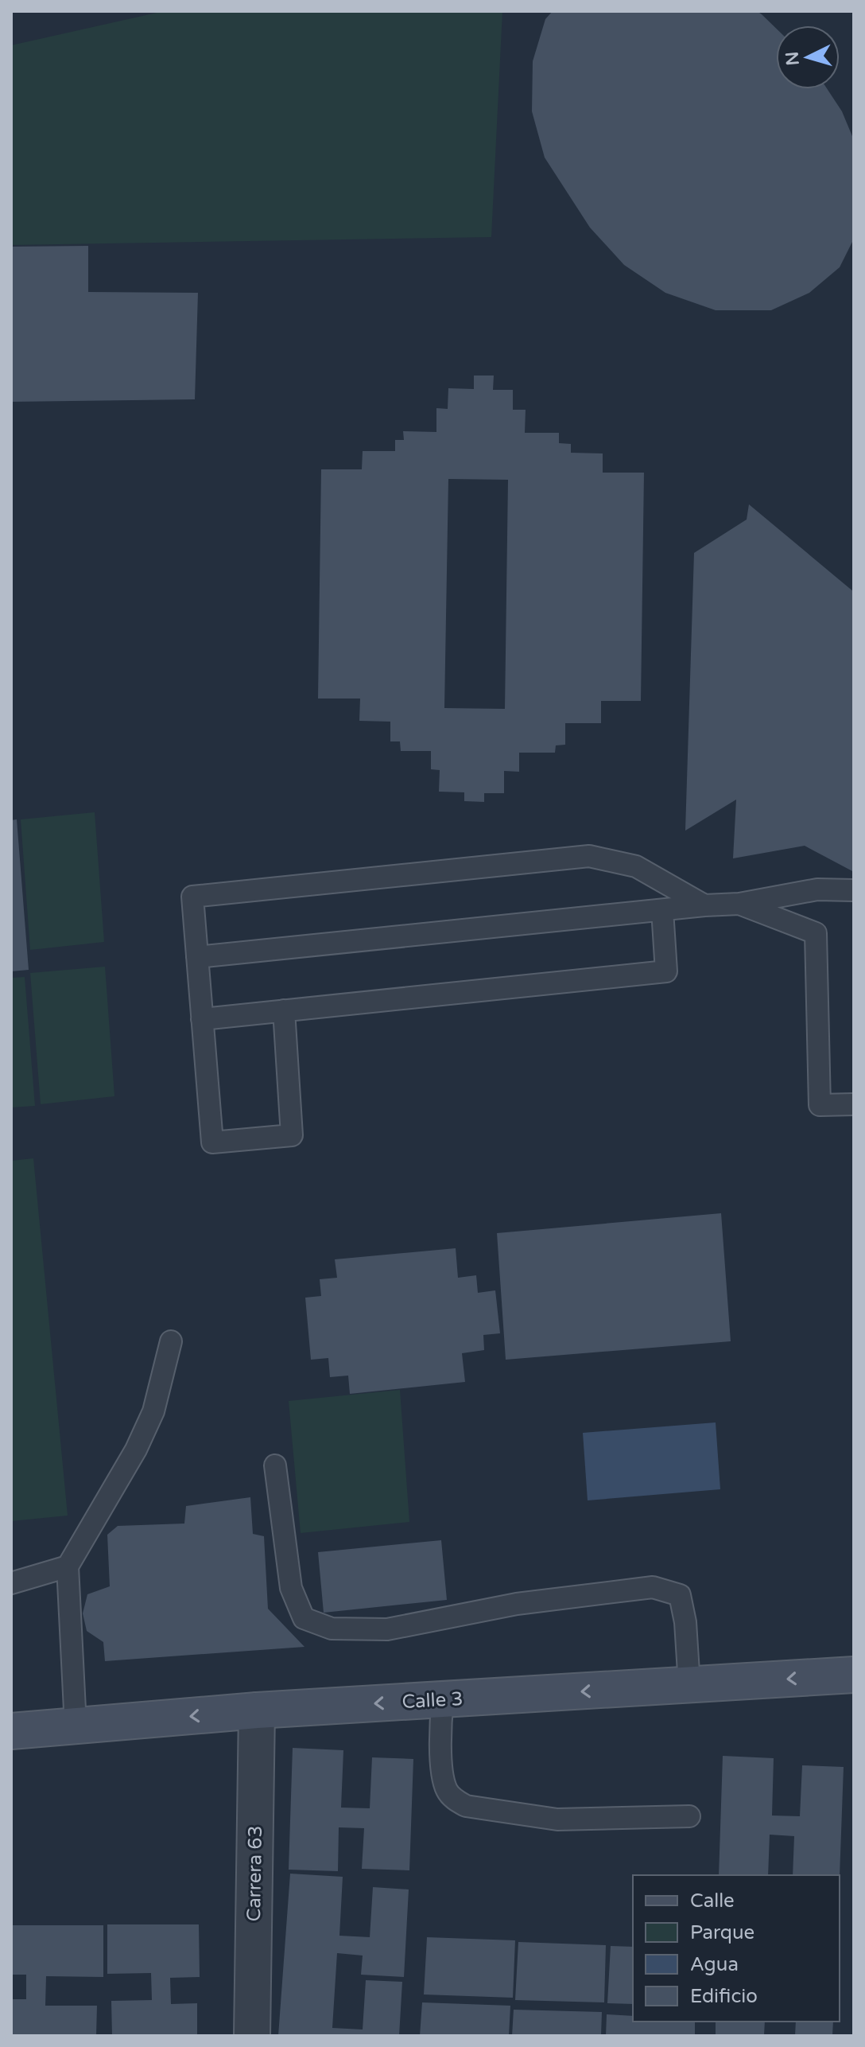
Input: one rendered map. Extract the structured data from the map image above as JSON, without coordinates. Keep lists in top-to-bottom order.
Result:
{
  "streets": {
    "street": ["Calle 3", "Carrera 63"]
  },
  "crossings": [
    ["Calle 3", "Carrera 63"]
  ],
  "one_way": ["Calle 3"],
  "legend": [
    "Calle",
    "Parque",
    "Agua",
    "Edificio"
  ],
  "north": "left"
}
